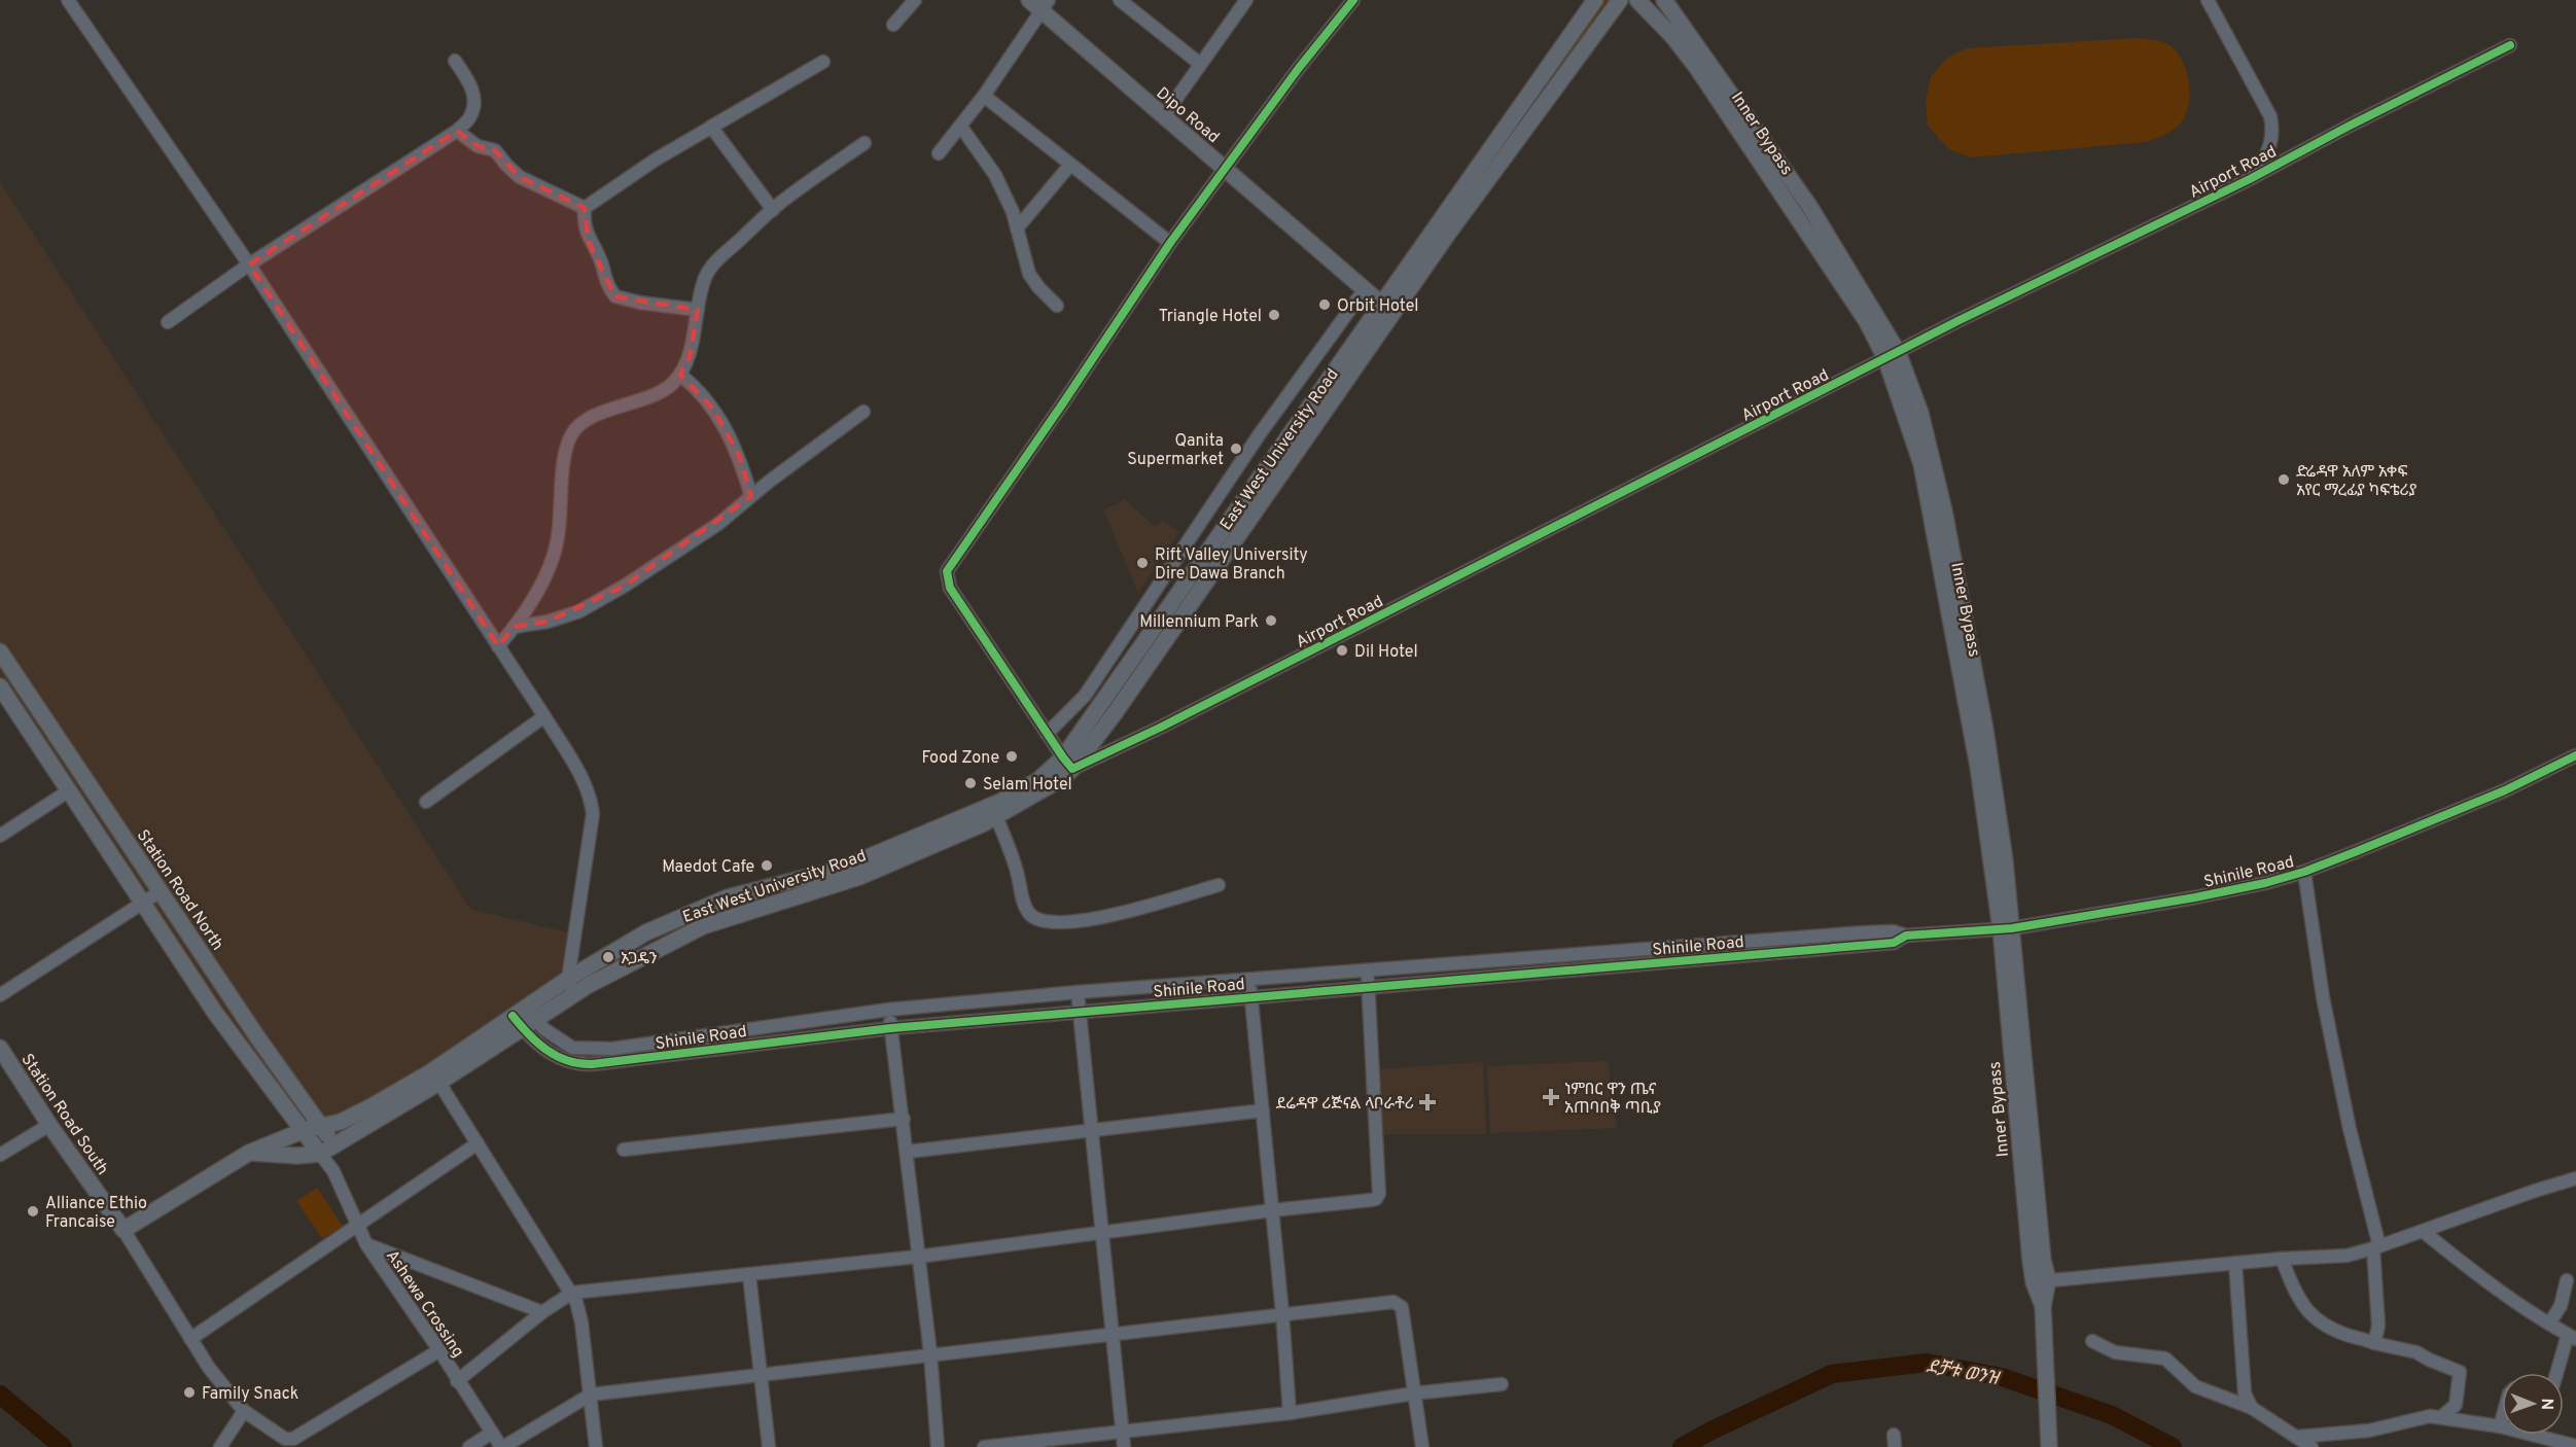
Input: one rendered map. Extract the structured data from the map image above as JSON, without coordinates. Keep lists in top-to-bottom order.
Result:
{
  "streets": {
    "main road": [
      "Dipo Road",
      "Inner Bypass",
      "East West University Road",
      "Station Road North",
      "Station Road South"
    ],
    "street": ["Airport Road", "Shinile Road", "Ashewa Crossing"]
  },
  "crossings": [
    ["Dipo Road", "East West University Road"],
    ["Inner Bypass", "Airport Road"],
    ["Inner Bypass", "Shinile Road"],
    ["Airport Road", "East West University Road"],
    ["East West University Road", "Shinile Road"],
    ["East West University Road", "Station Road North"],
    ["East West University Road", "Station Road South"],
    ["East West University Road", "Ashewa Crossing"],
    ["Station Road North", "Ashewa Crossing"]
  ],
  "water": ["ደቻቱ ወንዝ"],
  "places": {
    "other": [
      "Orbit Hotel",
      "Triangle Hotel",
      "Qanita Supermarket",
      "ድሬዳዋ አለም አቀፍ አየር ማረፊያ ካፍቴሪያ",
      "Rift Valley University Dire Dawa Branch",
      "Millennium Park",
      "Dil Hotel",
      "Food Zone",
      "Selam Hotel",
      "Maedot Cafe",
      "ኦጋዴን",
      "Alliance Ethio Francaise",
      "Family Snack"
    ],
    "health": ["ነምበር ዋን ጤና አጠባበቅ ጣቢያ", "ደሬዳዋ ሪጅናል ላቦራቶሪ"]
  },
  "north": "right"
}
